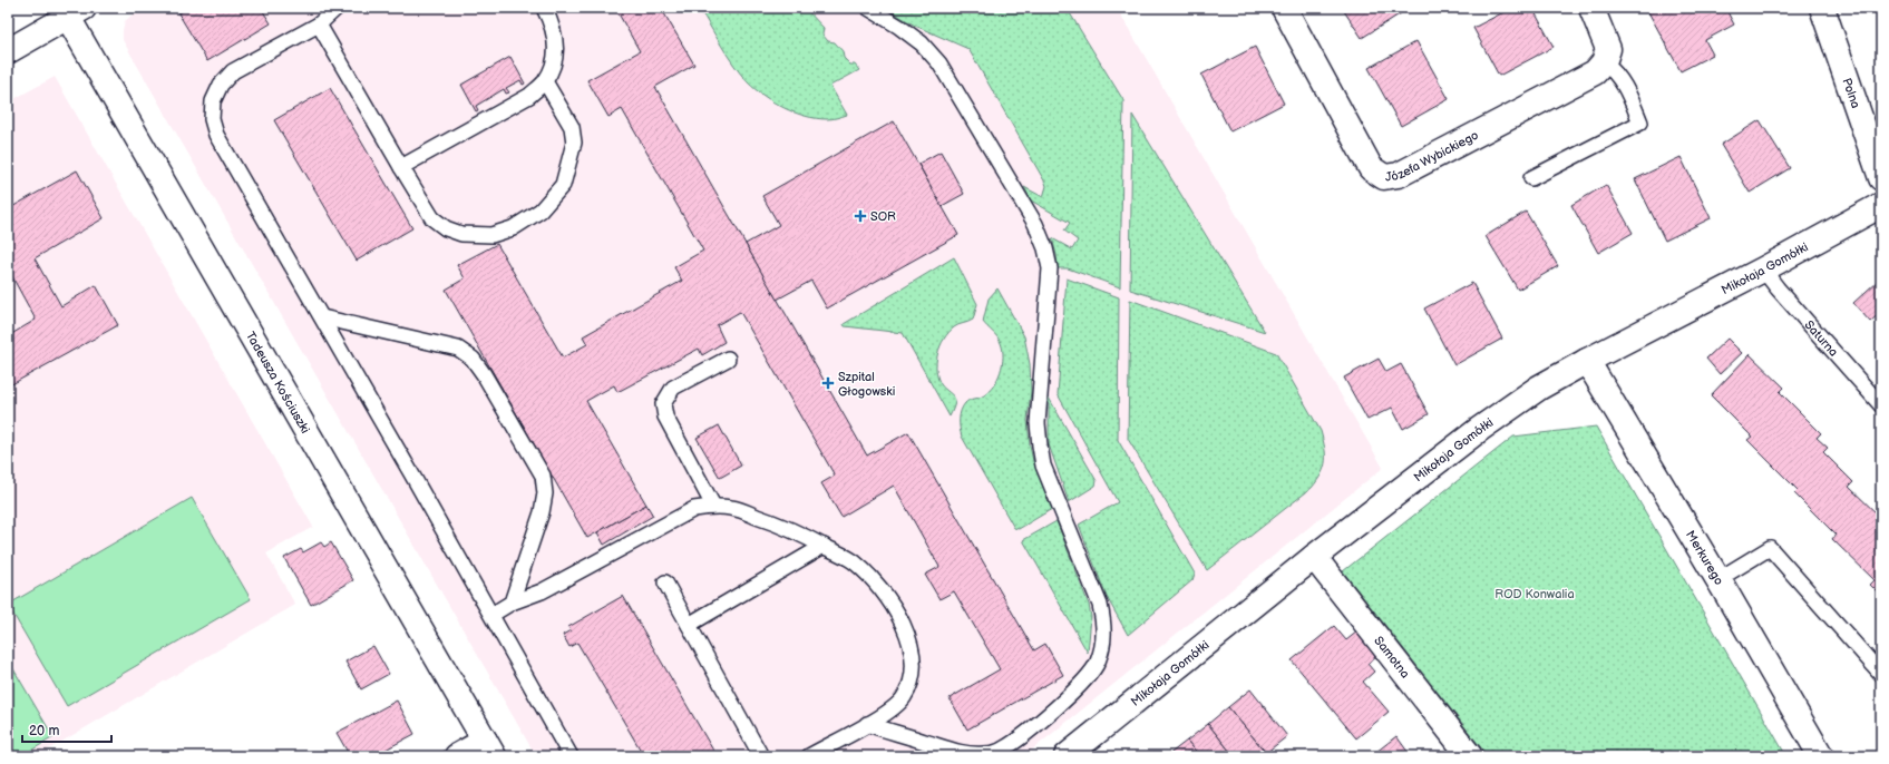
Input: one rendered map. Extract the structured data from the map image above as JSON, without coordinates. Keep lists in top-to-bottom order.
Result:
{
  "streets": {
    "street": [
      "Polna",
      "Józefa Wybickiego",
      "Mikołaja Gomółki",
      "Tadeusza Kościuszki",
      "Merkurego",
      "Samotna"
    ],
    "lane": ["Saturna"]
  },
  "crossings": [
    ["Mikołaja Gomółki", "Saturna"],
    ["Mikołaja Gomółki", "Merkurego"],
    ["Mikołaja Gomółki", "Samotna"]
  ],
  "parks": ["ROD Konwalia"],
  "places": {
    "health": ["SOR", "Szpital Głogowski"]
  },
  "scale_bar": "20 m"
}
